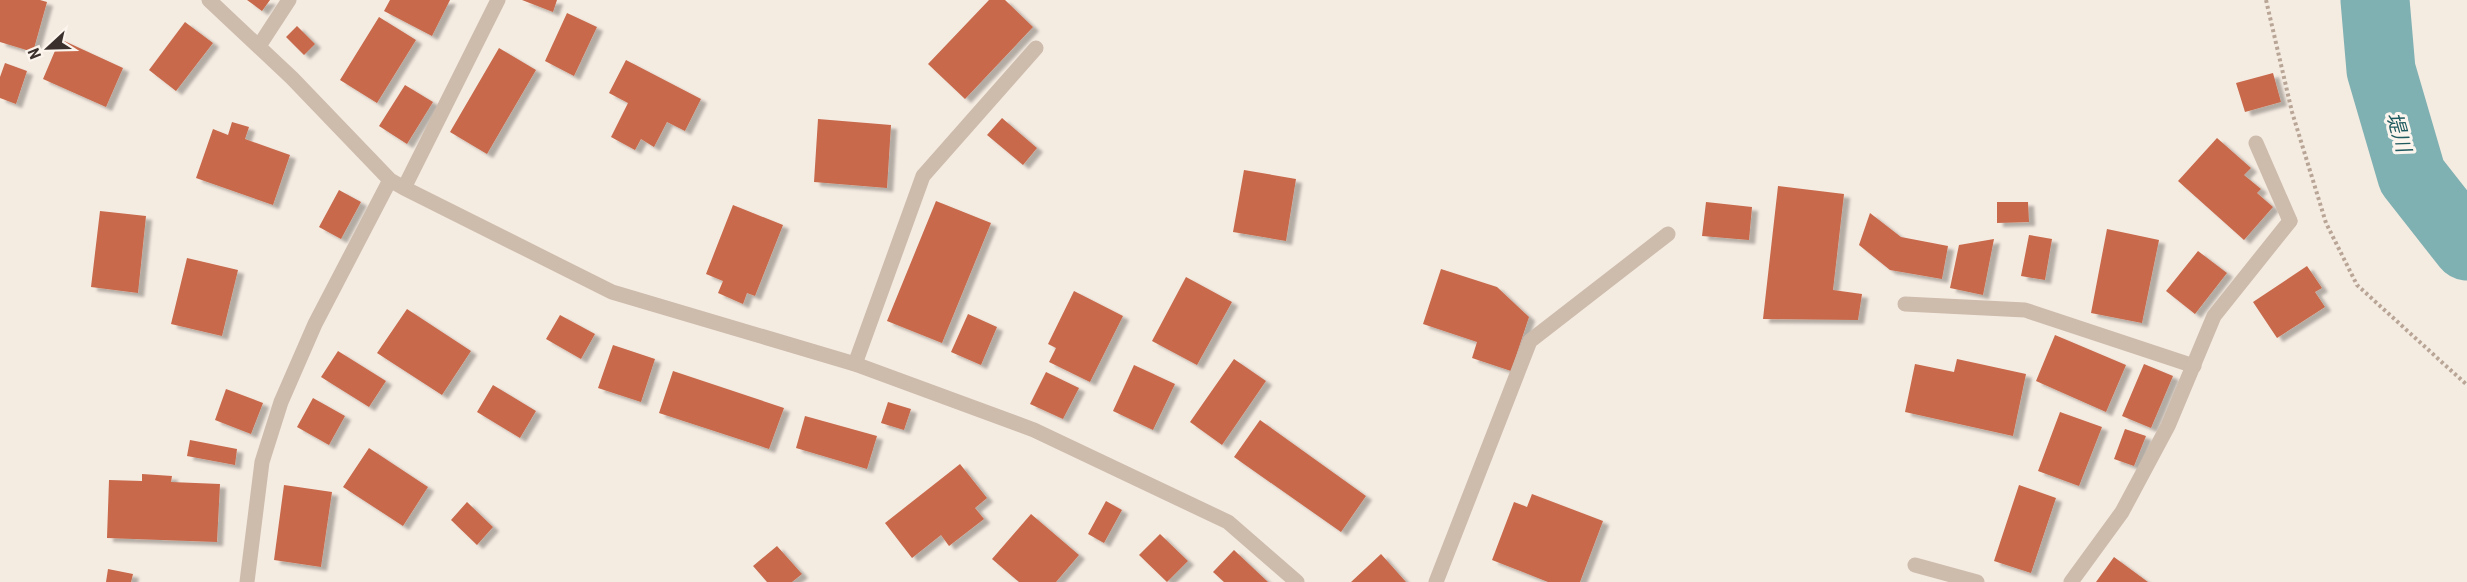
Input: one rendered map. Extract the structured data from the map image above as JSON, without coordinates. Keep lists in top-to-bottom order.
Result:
{
  "water": ["堤川"],
  "north": "left"
}
